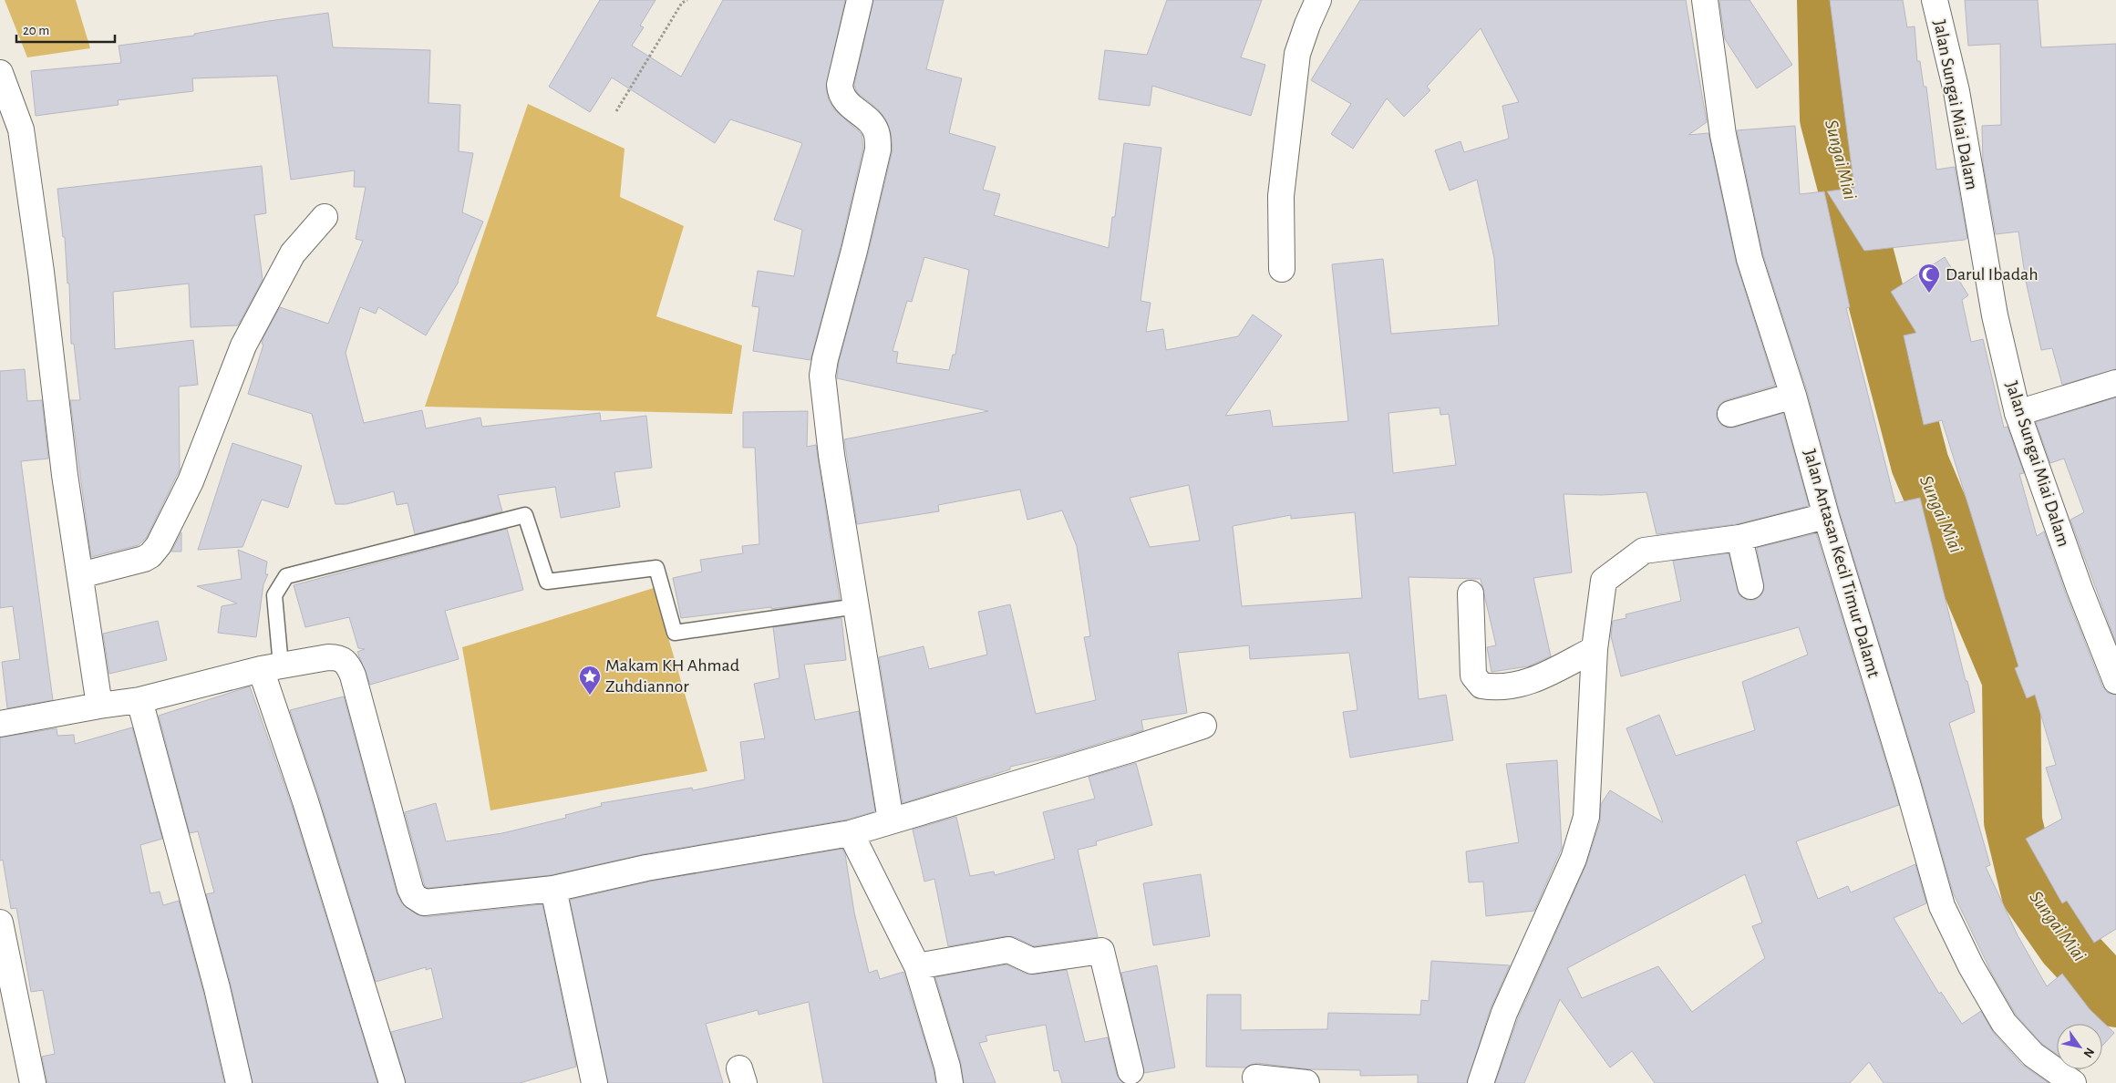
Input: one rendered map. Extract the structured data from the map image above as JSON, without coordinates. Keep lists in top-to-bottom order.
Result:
{
  "streets": {
    "street": ["Jalan Sungai Miai Dalam", "Jalan Antasan Kecil Timur Dalamt"]
  },
  "water": ["Sungai Miai"],
  "places": {
    "mosque": ["Darul Ibadah"],
    "place": ["Makam KH Ahmad Zuhdiannor"]
  },
  "scale_bar": "20 m",
  "north": "bottom right"
}
